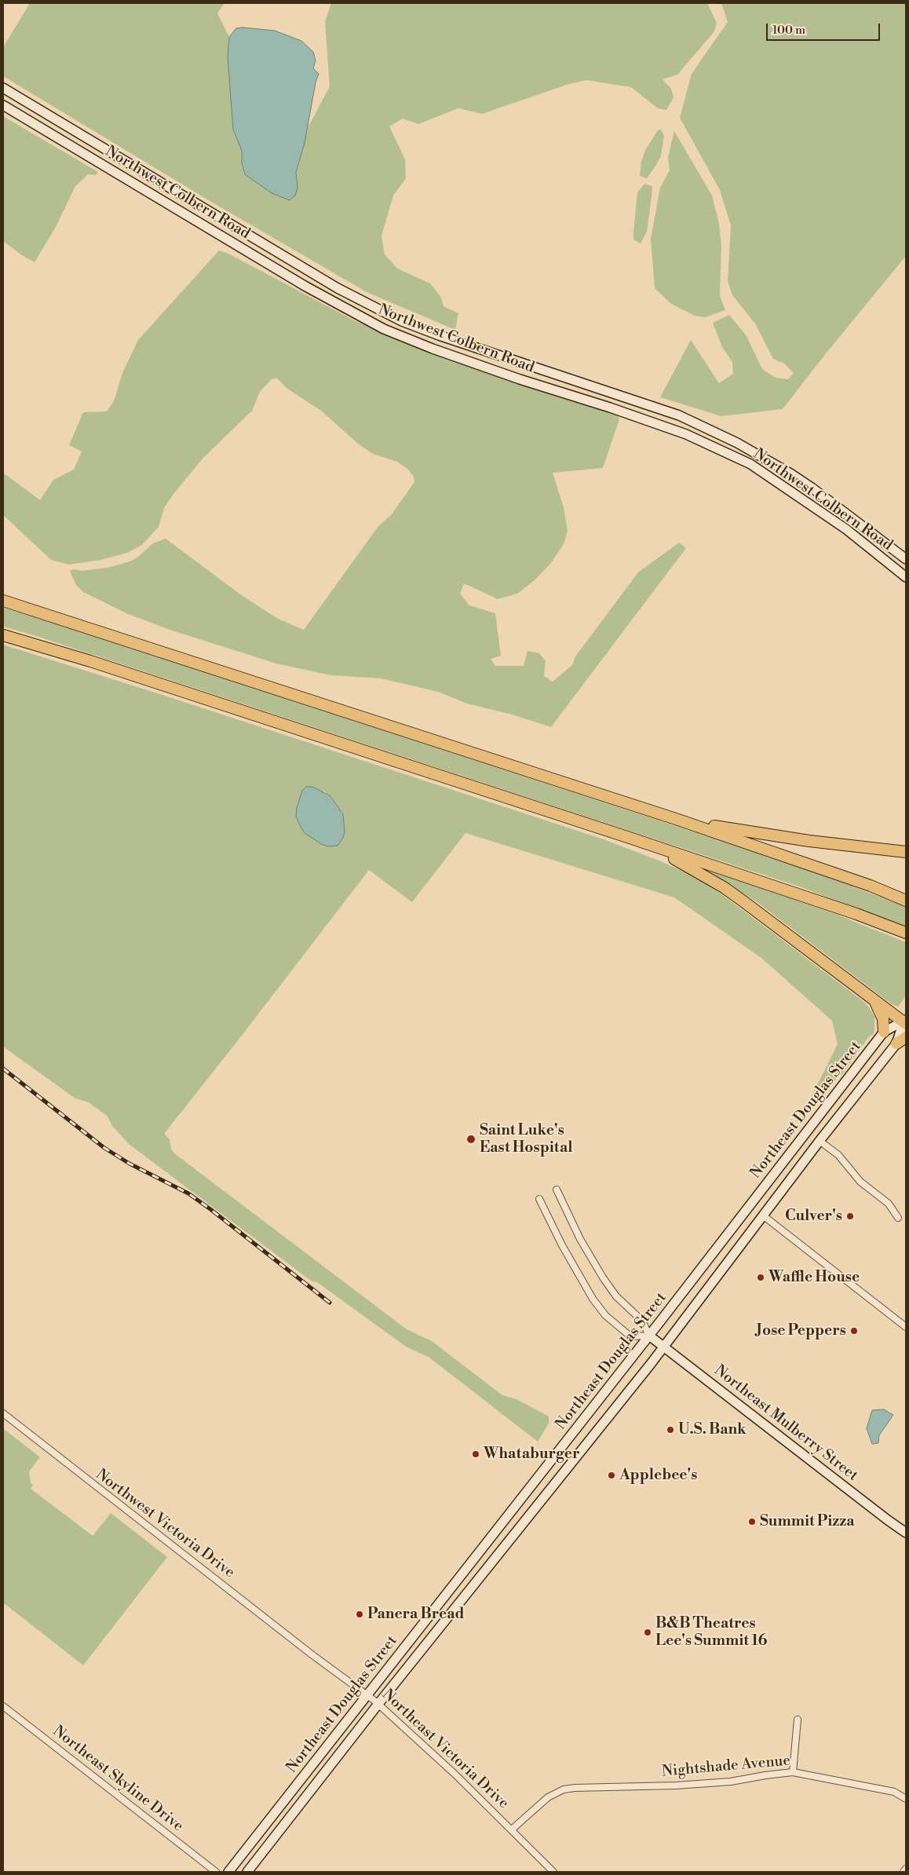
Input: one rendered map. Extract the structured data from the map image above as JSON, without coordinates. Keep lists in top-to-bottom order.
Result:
{
  "streets": {
    "main road": ["Northwest Colbern Road", "Northeast Douglas Street", "Northeast Mulberry Street"],
    "street": [
      "Northwest Victoria Drive",
      "Northeast Victoria Drive",
      "Nightshade Avenue",
      "Northeast Skyline Drive"
    ]
  },
  "crossings": [
    ["Northeast Douglas Street", "Northeast Mulberry Street"],
    ["Northeast Douglas Street", "Northeast Victoria Drive"],
    ["Northwest Victoria Drive", "Northeast Victoria Drive"],
    ["Northeast Victoria Drive", "Nightshade Avenue"]
  ],
  "places": [
    "Saint Luke's East Hospital",
    "Culver's",
    "Waffle House",
    "Jose Peppers",
    "U.S. Bank",
    "Whataburger",
    "Applebee's",
    "Summit Pizza",
    "Panera Bread",
    "B&B Theatres Lee's Summit 16"
  ],
  "scale_bar": "100 m"
}
